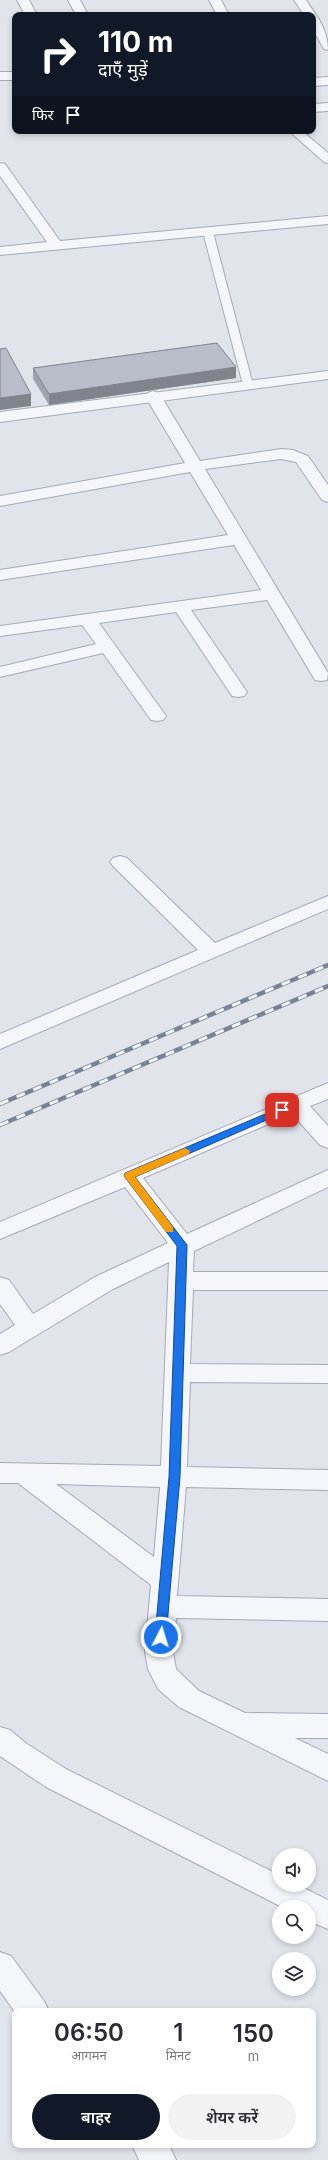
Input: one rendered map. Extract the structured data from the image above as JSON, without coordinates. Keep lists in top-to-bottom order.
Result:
{
  "page": {
    "turn": ["110 m", "दाएँ मुड़ें"],
    "then": "फिर",
    "eta": [
      "06:50",
      "आगमन",
      "1",
      "मिनट",
      "150",
      "m"
    ],
    "buttons": ["बाहर", "शेयर करें"]
  }
}
